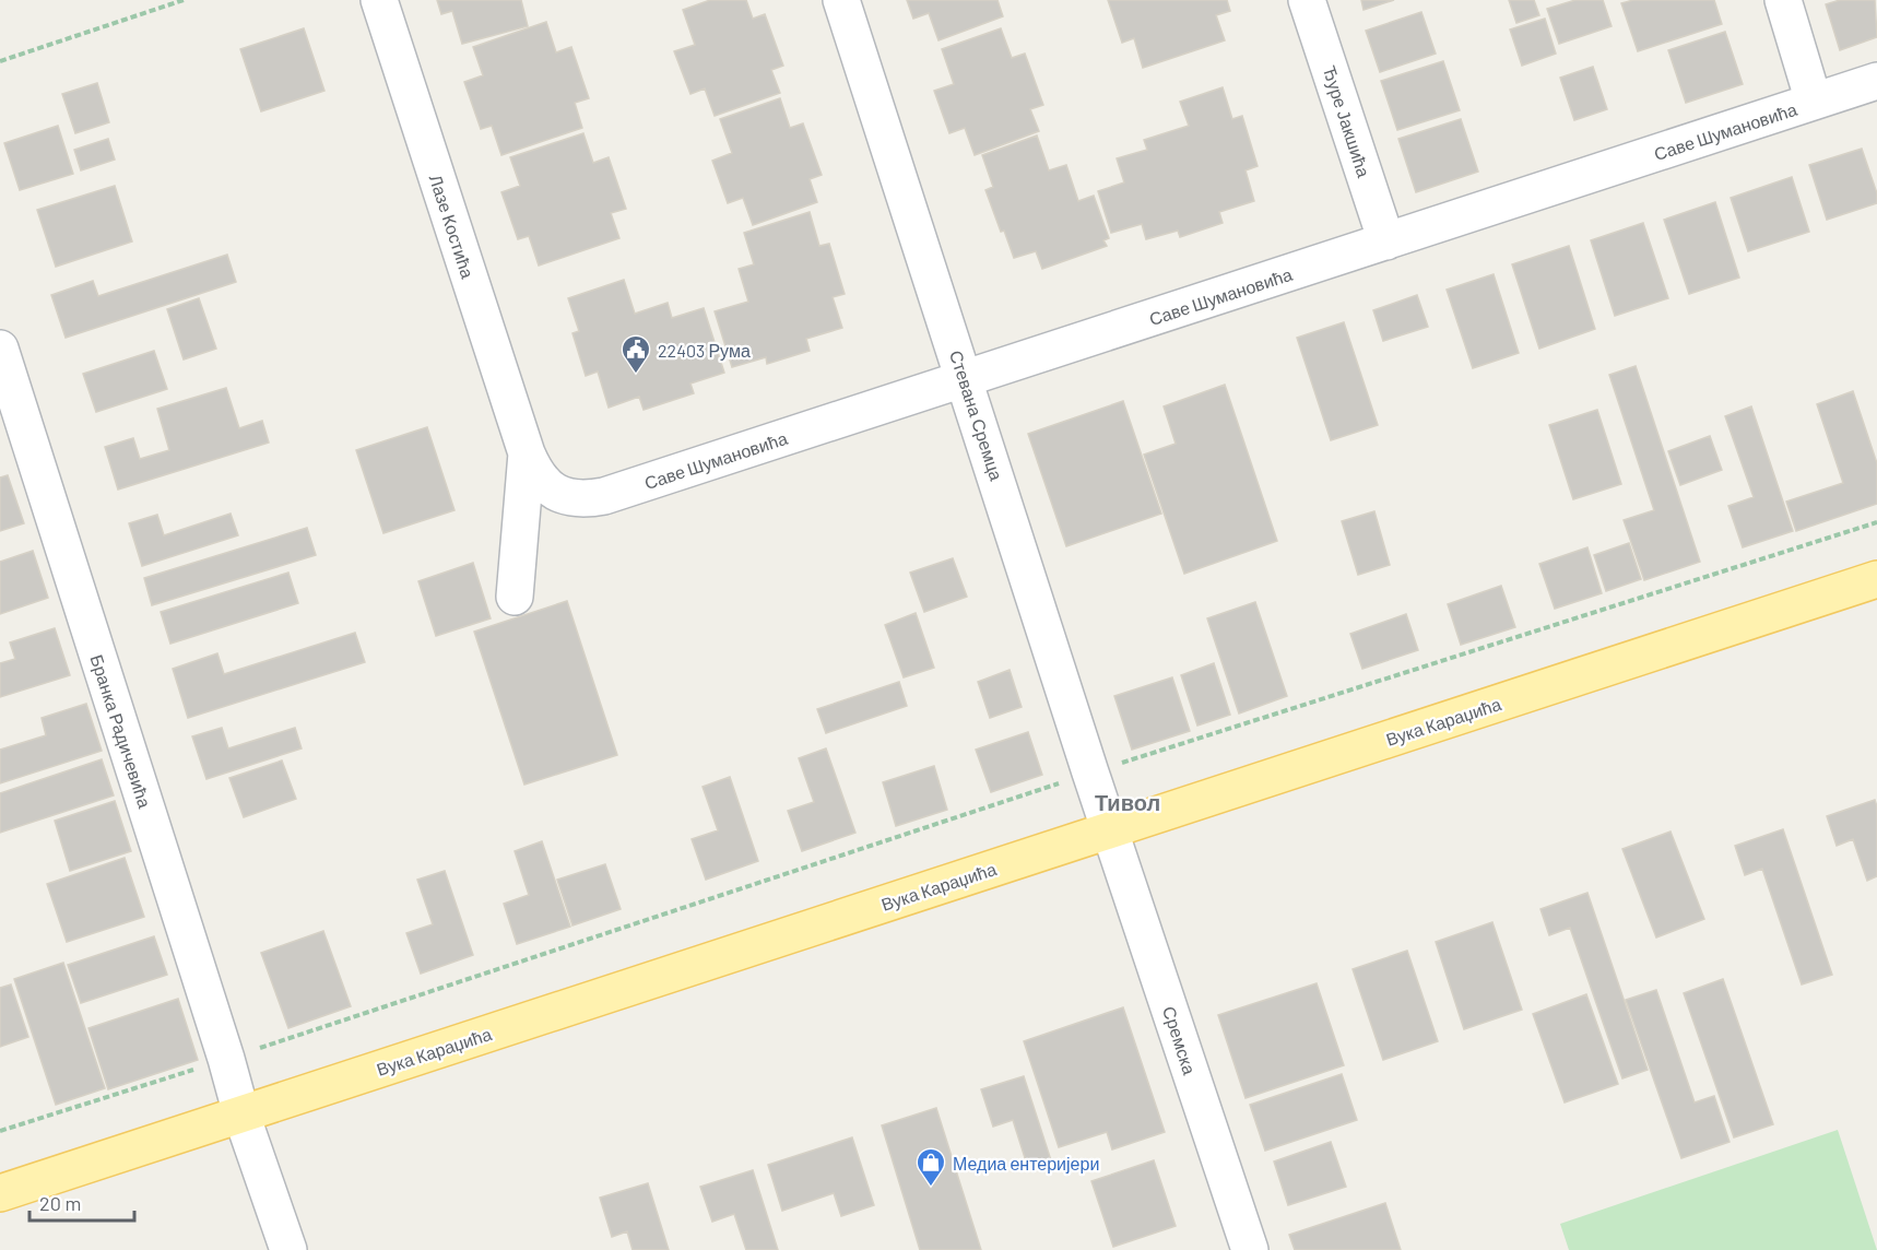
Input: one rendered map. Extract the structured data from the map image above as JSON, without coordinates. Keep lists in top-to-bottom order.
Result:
{
  "streets": {
    "main road": ["Вука Караџића"],
    "street": [
      "Ђуре Јакшића",
      "Саве Шумановића",
      "Лазе Костића",
      "Стевана Сремца",
      "Бранка Радичевића",
      "Сремска"
    ]
  },
  "crossings": [
    ["Ђуре Јакшића", "Саве Шумановића"],
    ["Саве Шумановића", "Лазе Костића"],
    ["Саве Шумановића", "Стевана Сремца"],
    ["Стевана Сремца", "Вука Караџића"],
    ["Стевана Сремца", "Сремска"],
    ["Вука Караџића", "Бранка Радичевића"],
    ["Вука Караџића", "Сремска"]
  ],
  "districts": ["Тивол"],
  "places": {
    "public building": ["22403 Рума"],
    "shop": ["Медиа ентеријери"]
  },
  "scale_bar": "20 m"
}
